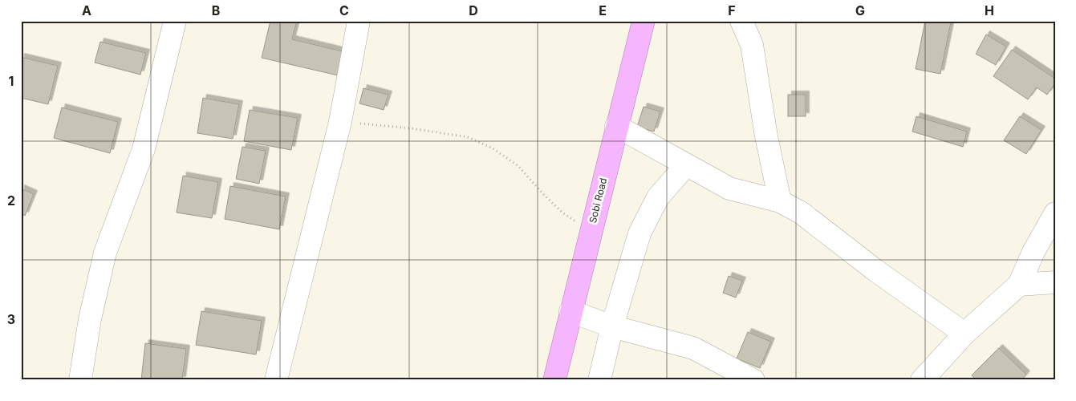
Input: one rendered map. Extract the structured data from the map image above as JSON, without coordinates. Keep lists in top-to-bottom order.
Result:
{
  "streets": {
    "highway": ["Sobi Road"]
  },
  "grid": {
    "columns": [
      "A",
      "B",
      "C",
      "D",
      "E",
      "F",
      "G",
      "H"
    ],
    "rows": ["1", "2", "3"]
  }
}
